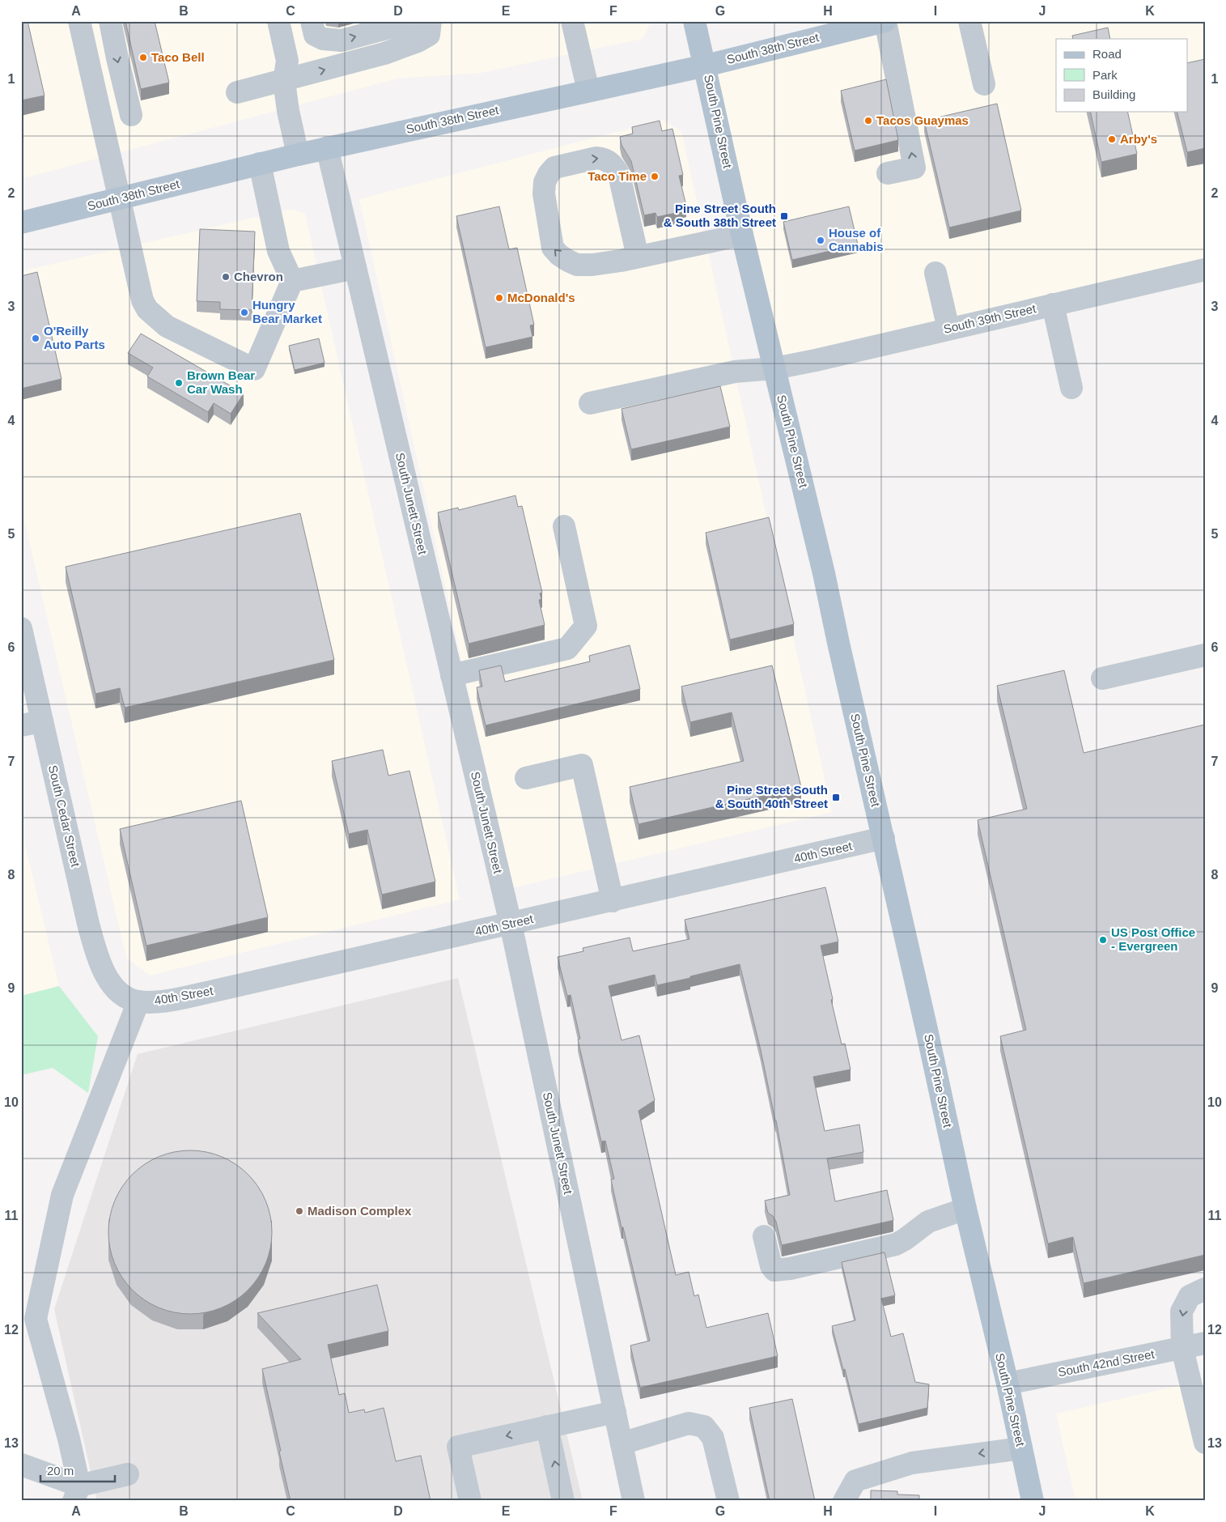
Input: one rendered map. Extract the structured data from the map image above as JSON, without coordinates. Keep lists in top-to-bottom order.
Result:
{
  "streets": {
    "main road": ["South 38th Street", "South Pine Street"],
    "street": [
      "South 39th Street",
      "South Junett Street",
      "South Cedar Street",
      "40th Street",
      "South 42nd Street"
    ]
  },
  "crossings": [
    ["South 38th Street", "South Pine Street"],
    ["South 38th Street", "South Junett Street"],
    ["South Pine Street", "South 39th Street"],
    ["South Pine Street", "40th Street"],
    ["South Pine Street", "South 42nd Street"],
    ["South Junett Street", "40th Street"],
    ["South Cedar Street", "40th Street"]
  ],
  "places": {
    "other": [
      "Taco Bell",
      "Tacos Guaymas",
      "Arby's",
      "Taco Time",
      "House of Cannabis",
      "Chevron",
      "McDonald's",
      "Hungry Bear Market",
      "O'Reilly Auto Parts",
      "Brown Bear Car Wash",
      "US Post Office - Evergreen",
      "Madison Complex"
    ],
    "transit": ["Pine Street South & South 38th Street", "Pine Street South & South 40th Street"]
  },
  "legend": ["Road", "Park", "Building"],
  "scale_bar": "20 m",
  "grid": {
    "columns": [
      "A",
      "B",
      "C",
      "D",
      "E",
      "F",
      "G",
      "H",
      "I",
      "J",
      "K"
    ],
    "rows": [
      "1",
      "2",
      "3",
      "4",
      "5",
      "6",
      "7",
      "8",
      "9",
      "10",
      "11",
      "12",
      "13"
    ]
  }
}
